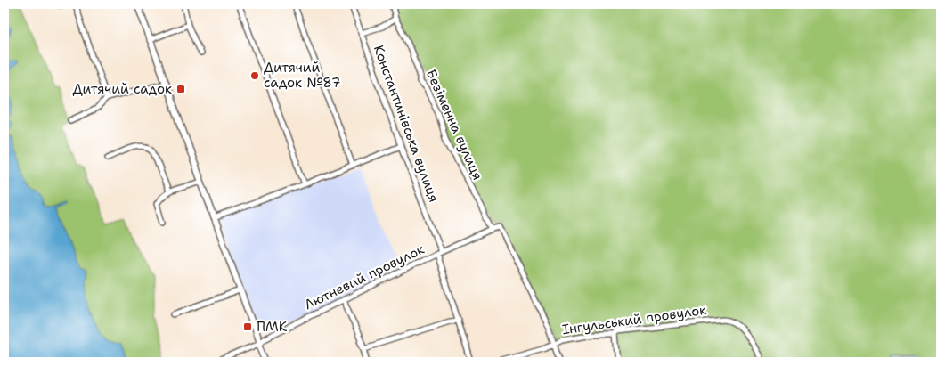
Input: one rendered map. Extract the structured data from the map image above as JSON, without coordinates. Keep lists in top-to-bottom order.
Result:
{
  "streets": {
    "street": [
      "Константинівська вулиця",
      "Безіменна вулиця",
      "Лютневий провулок",
      "Інгульський провулок"
    ]
  },
  "crossings": [
    ["Константинівська вулиця", "Лютневий провулок"],
    ["Безіменна вулиця", "Лютневий провулок"],
    ["Лютневий провулок", "Інгульський провулок"]
  ],
  "places": {
    "other": ["Дитячий садок №87"],
    "transit": ["Дитячий садок", "ПМК"]
  }
}
